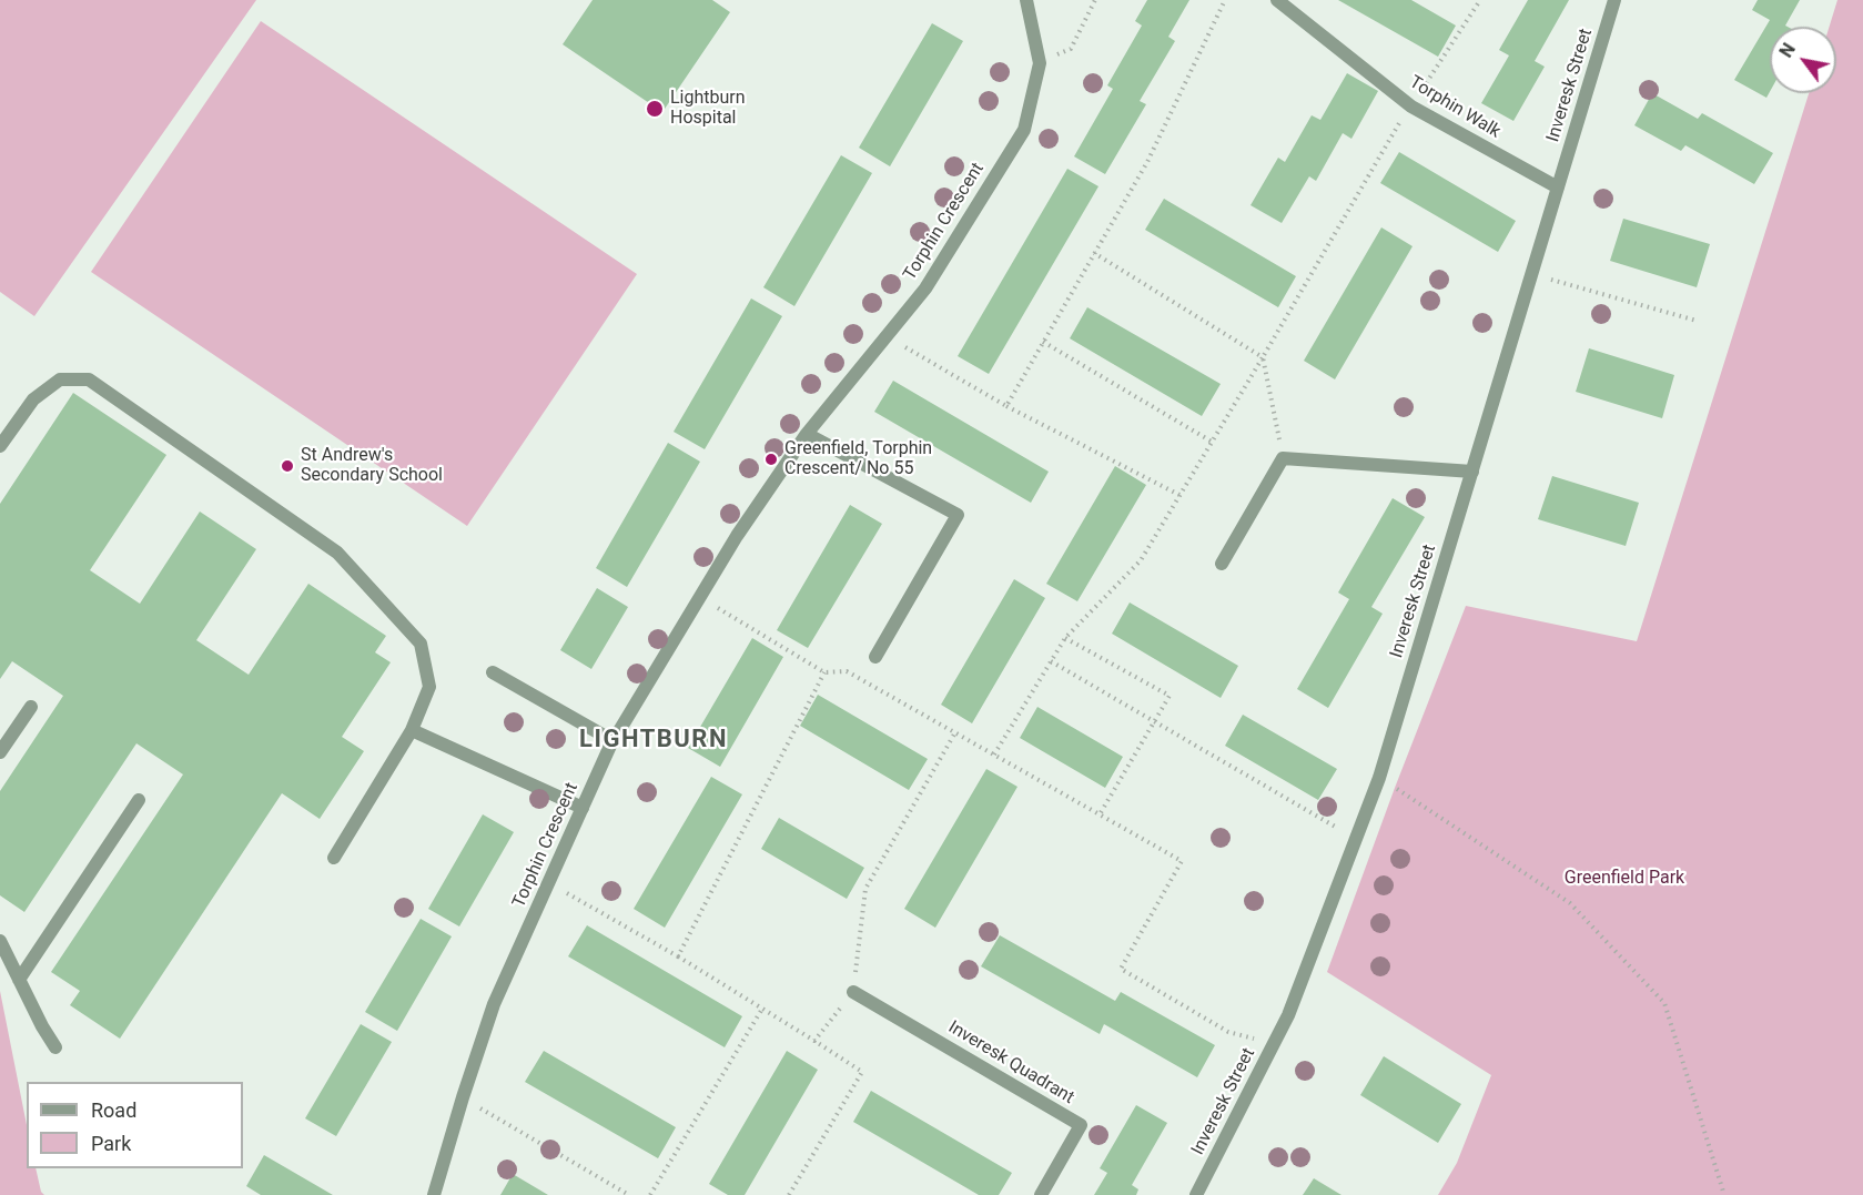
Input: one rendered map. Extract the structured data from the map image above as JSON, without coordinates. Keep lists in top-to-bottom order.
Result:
{
  "streets": {
    "street": [
      "Inveresk Street",
      "Torphin Walk",
      "Torphin Crescent",
      "Inveresk Quadrant"
    ]
  },
  "crossings": [
    ["Inveresk Street", "Torphin Walk"]
  ],
  "districts": ["LIGHTBURN"],
  "parks": ["Greenfield Park"],
  "places": ["Lightburn Hospital", "Greenfield, Torphin Crescent/ No 55", "St Andrew's Secondary School"],
  "legend": ["Road", "Park"],
  "north": "top left"
}
